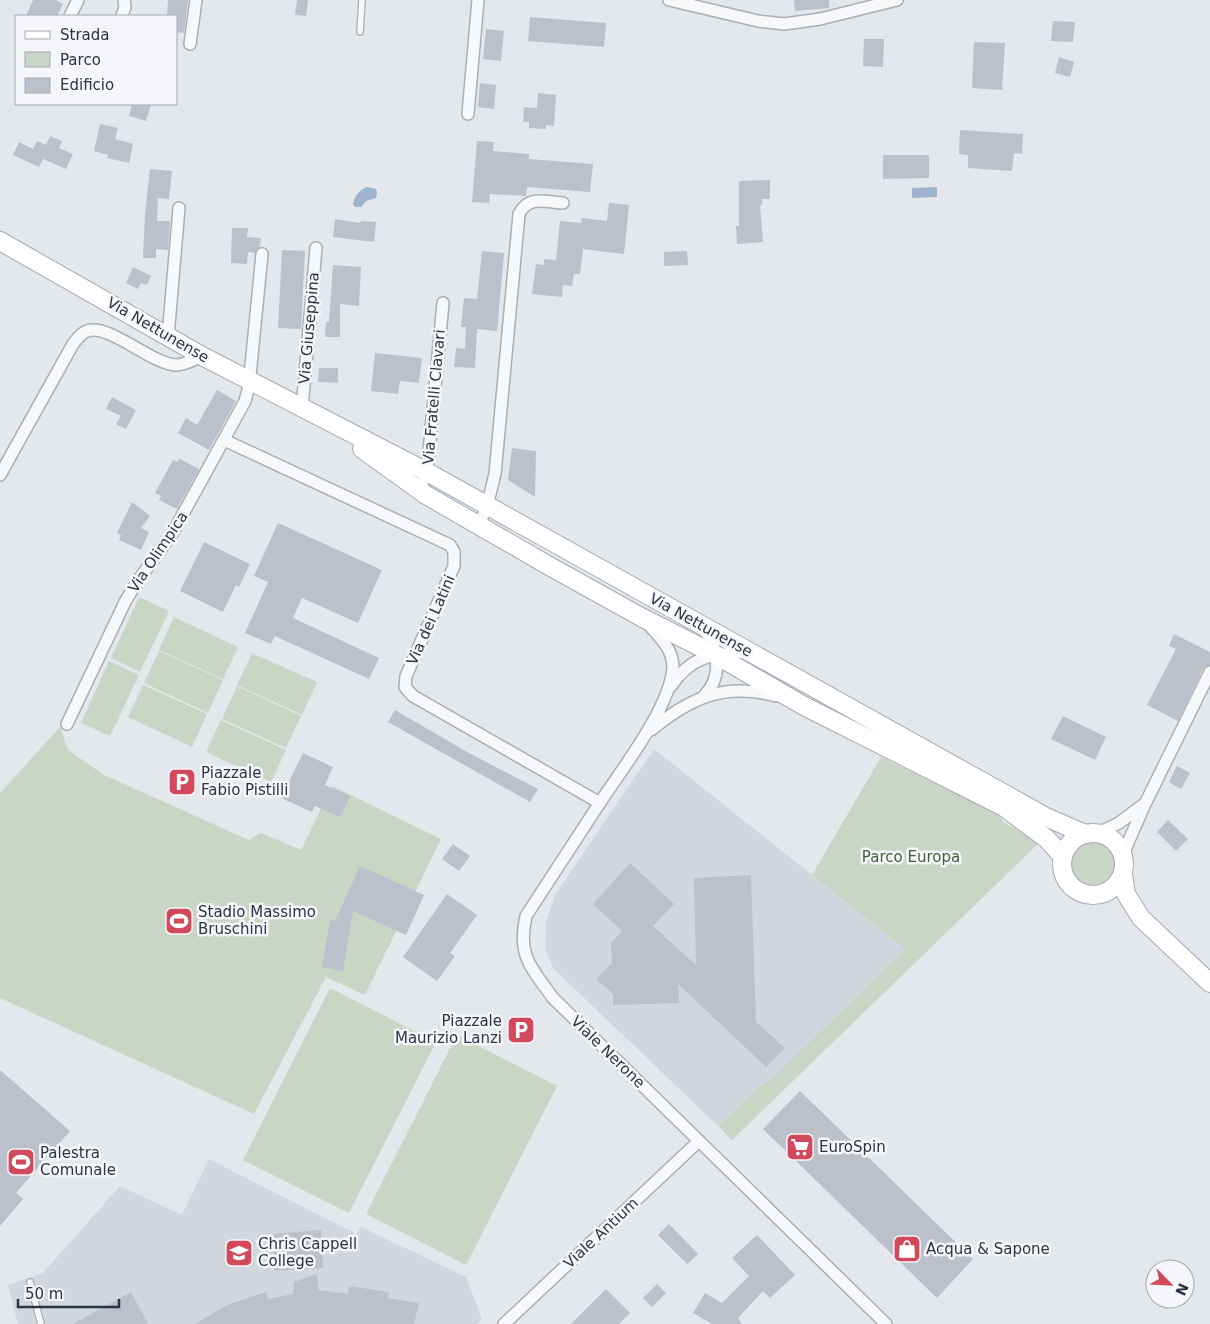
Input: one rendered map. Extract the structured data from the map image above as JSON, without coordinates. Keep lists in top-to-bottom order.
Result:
{
  "streets": {
    "main road": ["Via Nettunense"],
    "street": [
      "Via Giuseppina",
      "Via Fratelli Clavari",
      "Via Olimpica",
      "Via dei Latini",
      "Viale Nerone",
      "Viale Antium"
    ]
  },
  "crossings": [
    ["Via Giuseppina", "Via Nettunense"],
    ["Via Nettunense", "Via Fratelli Clavari"],
    ["Via Nettunense", "Via Olimpica"],
    ["Via Nettunense", "Viale Nerone"],
    ["Via Olimpica", "Via dei Latini"],
    ["Via dei Latini", "Viale Nerone"],
    ["Viale Nerone", "Viale Antium"]
  ],
  "parks": ["Parco Europa"],
  "places": {
    "parking": ["Piazzale Fabio Pistilli", "Piazzale Maurizio Lanzi"],
    "sports": ["Stadio Massimo Bruschini", "Palestra Comunale"],
    "supermarket": ["EuroSpin"],
    "shop": ["Acqua & Sapone"],
    "school or university": ["Chris Cappell College"]
  },
  "legend": ["Strada", "Parco", "Edificio"],
  "scale_bar": "50 m",
  "north": "bottom right"
}
